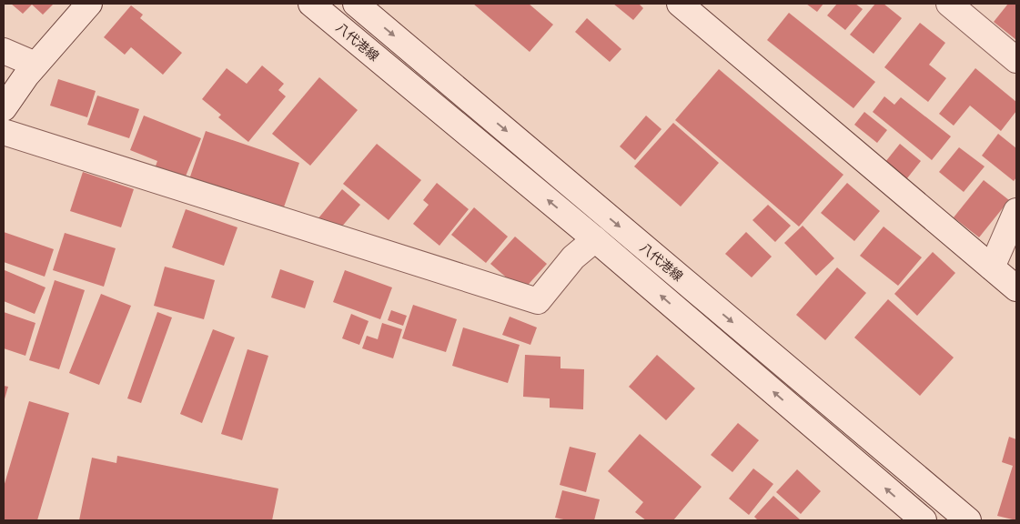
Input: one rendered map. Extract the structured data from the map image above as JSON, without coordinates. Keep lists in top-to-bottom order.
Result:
{
  "streets": {
    "main road": ["八代港線"]
  }
}
